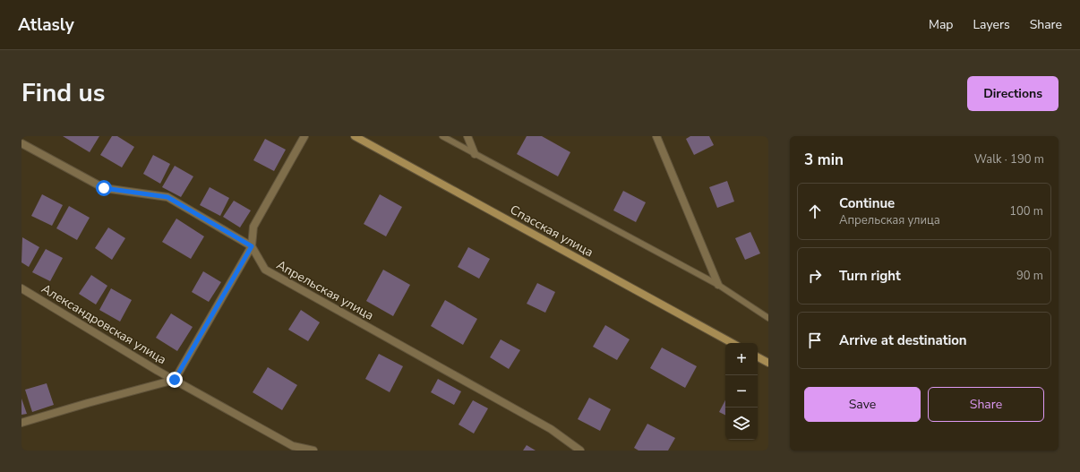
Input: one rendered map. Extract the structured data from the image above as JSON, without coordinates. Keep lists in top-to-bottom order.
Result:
{
  "streets": {
    "street": ["Спасская улица", "Апрельская улица", "Александровская улица"]
  },
  "page": {
    "header": "Atlasly",
    "nav": ["Map", "Layers", "Share"],
    "title": "Find us",
    "buttons": [
      "Directions",
      ["Save", "Share"]
    ],
    "heading": ["3 min", "Walk · 190 m"],
    "list": [
      ["Continue", "Апрельская улица", "100 m"],
      ["Turn right", "90 m"],
      "Arrive at destination"
    ],
    "map_buttons": ["+", "−"]
  }
}
